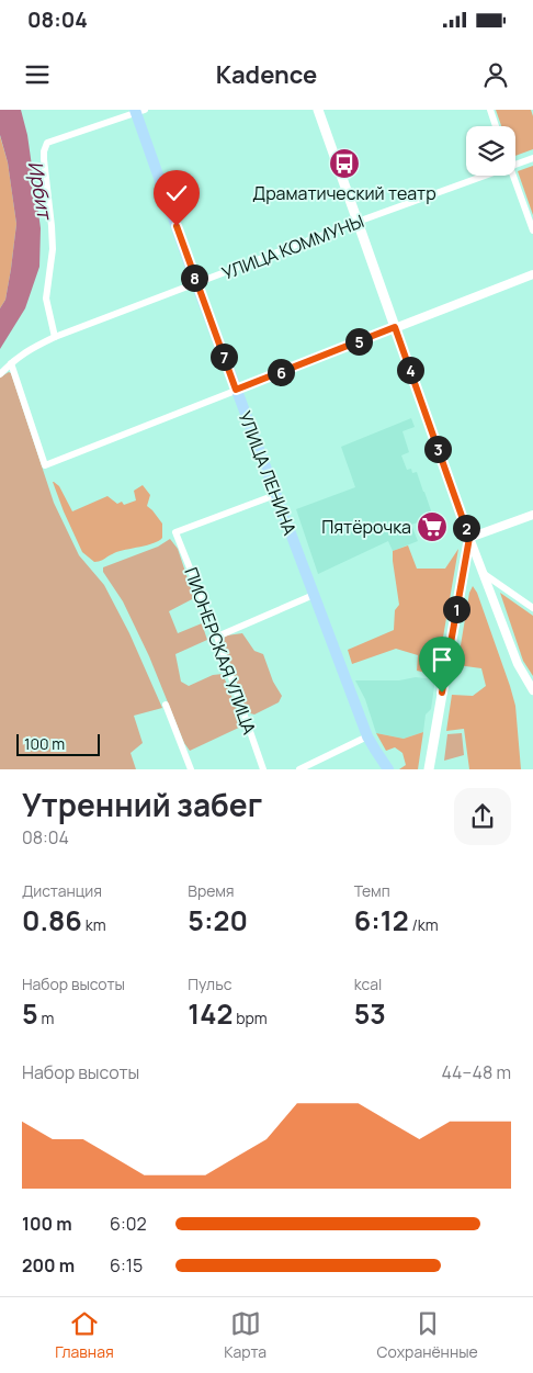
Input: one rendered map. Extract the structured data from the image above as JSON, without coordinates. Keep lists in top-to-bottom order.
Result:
{
  "streets": {
    "main road": ["УЛИЦА ЛЕНИНА"],
    "street": ["УЛИЦА КОММУНЫ", "ПИОНЕРСКАЯ УЛИЦА"]
  },
  "crossings": [
    ["УЛИЦА КОММУНЫ", "УЛИЦА ЛЕНИНА"],
    ["УЛИЦА ЛЕНИНА", "ПИОНЕРСКАЯ УЛИЦА"]
  ],
  "water": ["Ирбит"],
  "places": {
    "bus stop": ["Драматический театр"],
    "supermarket": ["Пятёрочка"]
  },
  "scale_bar": "100 m",
  "page": {
    "status": "08:04",
    "header": "Kadence",
    "pins": [
      "8",
      "5",
      "7",
      "4",
      "6",
      "3",
      "2",
      "1"
    ],
    "scale": "100 m",
    "heading": ["Утренний забег", "08:04"],
    "stats": [
      ["Дистанция", "0.86 km"],
      ["Время", "5:20"],
      ["Темп", "6:12 /km"],
      ["Набор высоты", "5 m"],
      ["Пульс", "142 bpm"],
      ["kcal", "53"]
    ],
    "chart": ["Набор высоты", "44–48 m"],
    "list": [
      {
        "name": "100 m",
        "note": "6:02"
      },
      {
        "name": "200 m",
        "note": "6:15"
      }
    ],
    "tabs": ["Главная", "Карта", "Сохранённые"]
  }
}
